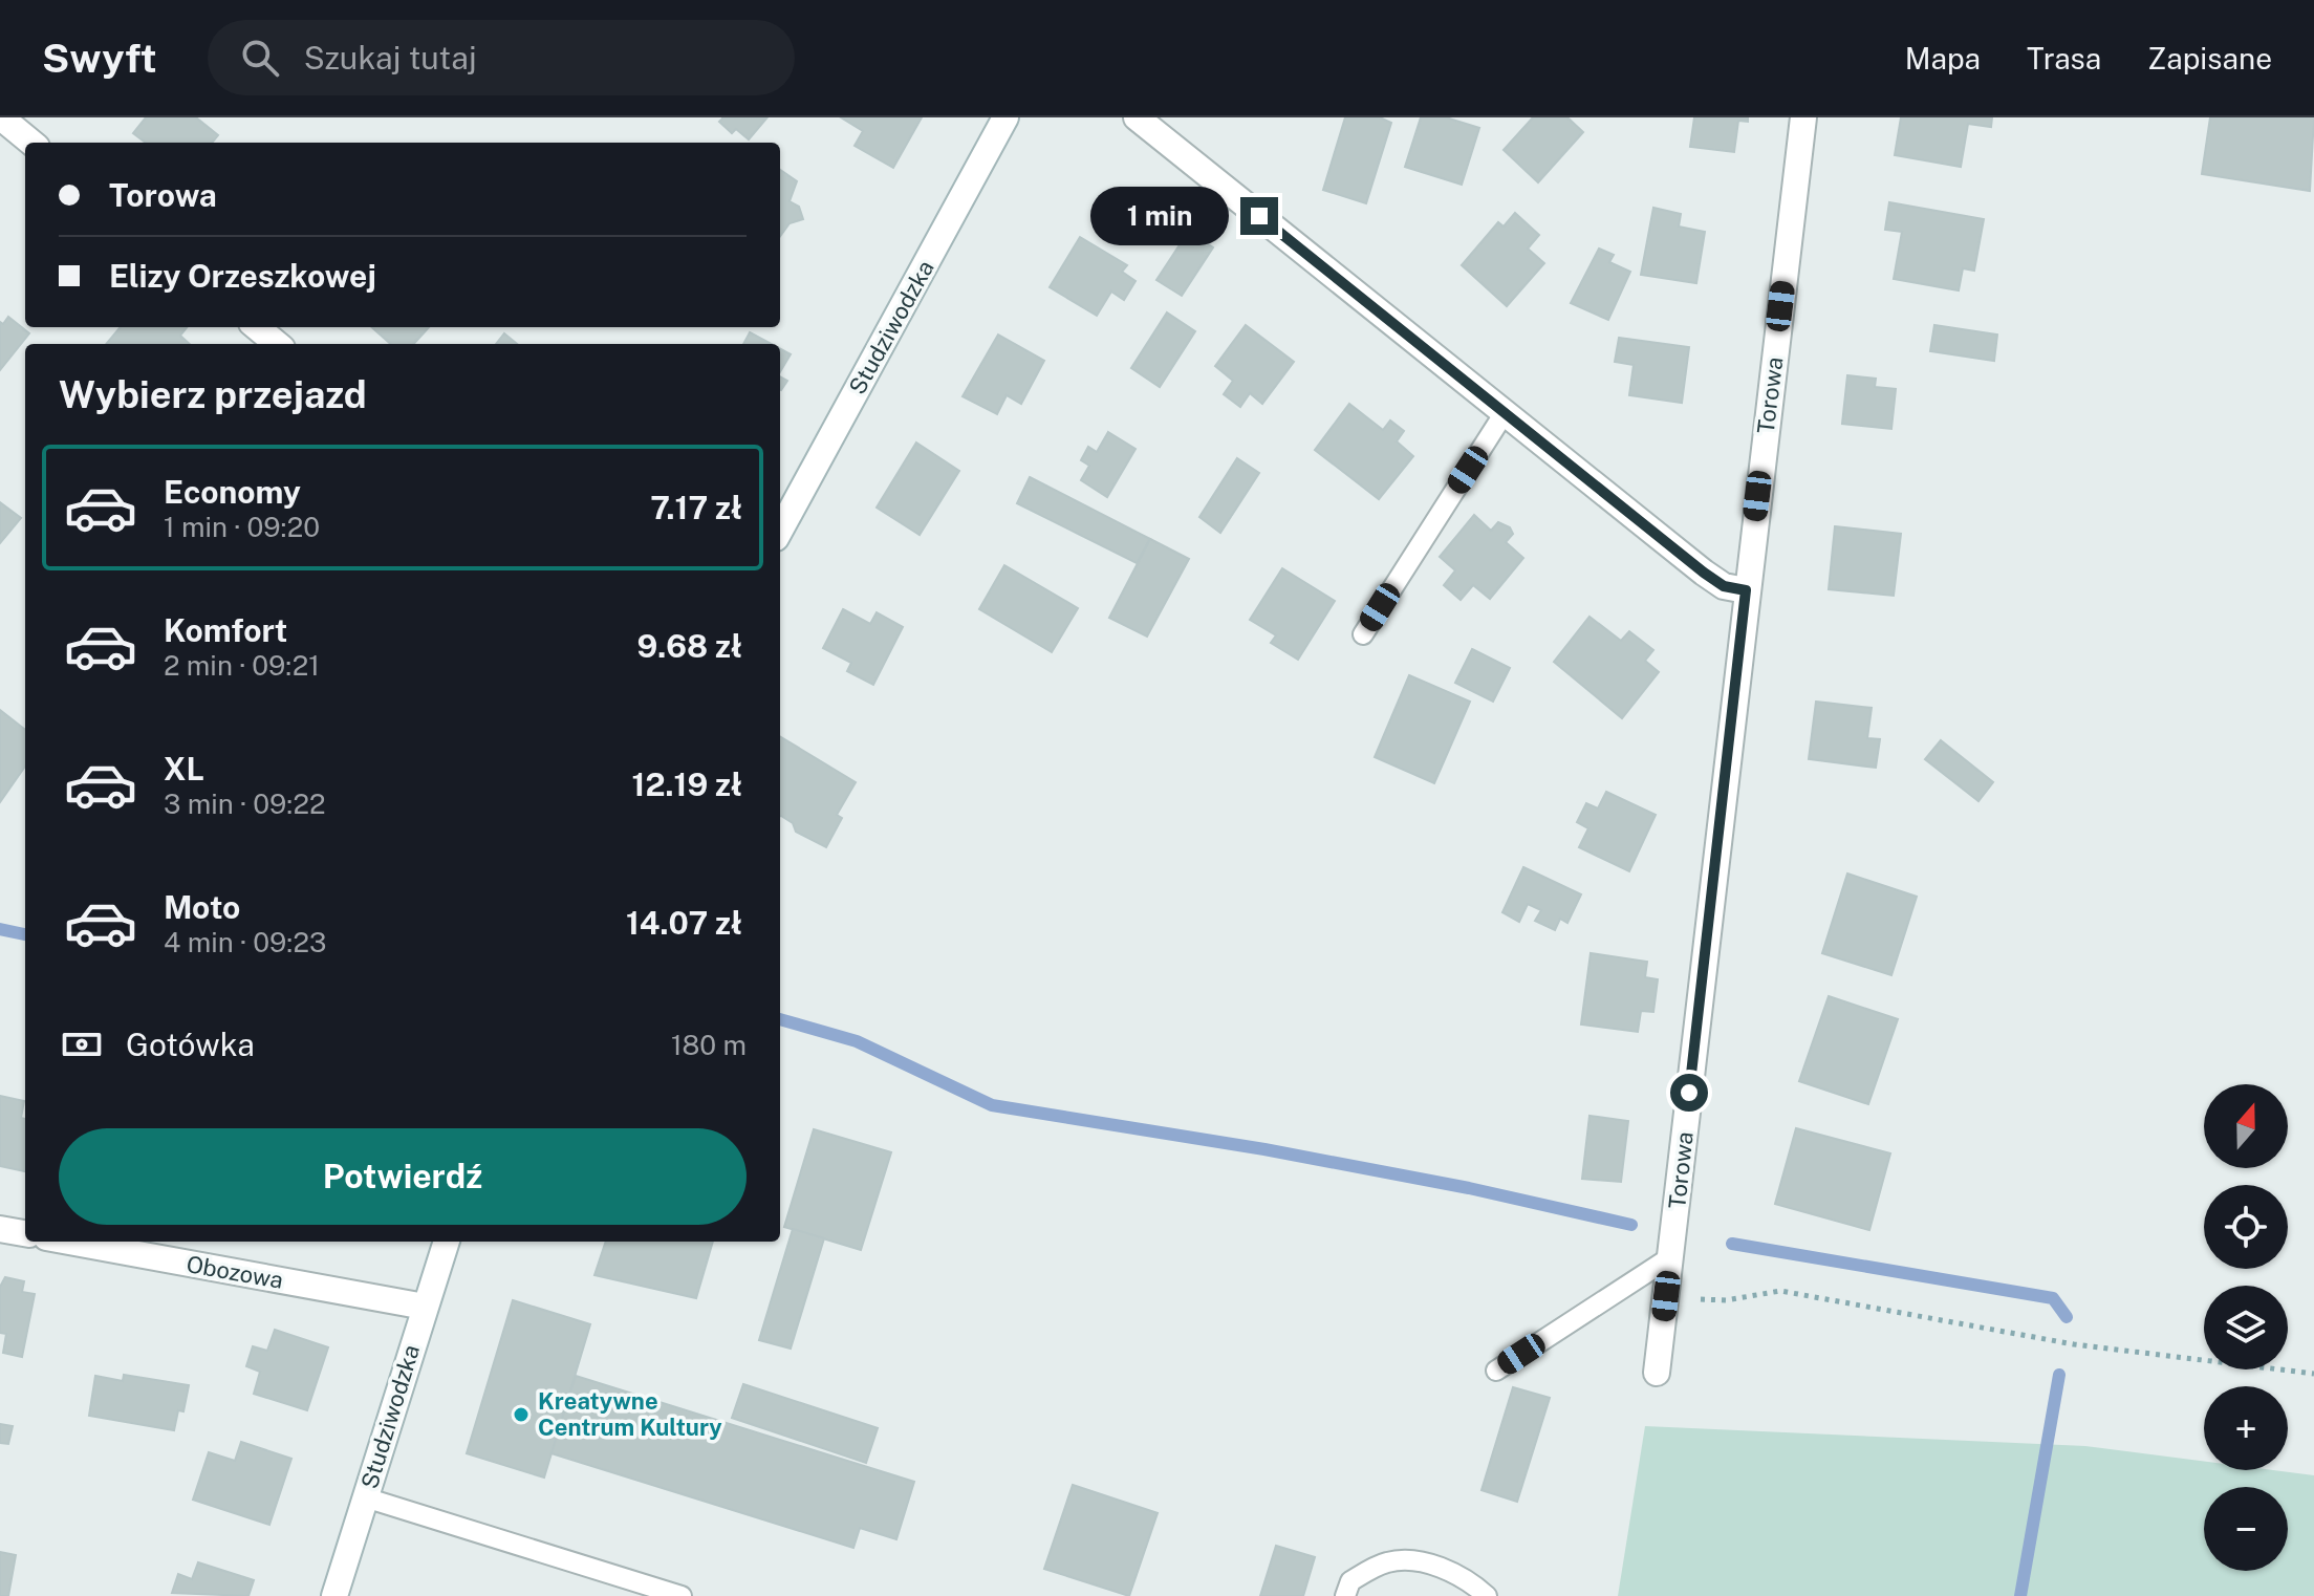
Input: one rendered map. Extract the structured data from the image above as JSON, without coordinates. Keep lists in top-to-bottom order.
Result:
{
  "streets": {
    "street": ["Studziwodzka", "Torowa", "Obozowa"]
  },
  "crossings": [
    ["Studziwodzka", "Obozowa"]
  ],
  "places": ["Kreatywne Centrum Kultury"],
  "north": "top",
  "page": {
    "header": "Swyft",
    "search": "Szukaj tutaj",
    "nav": ["Mapa", "Trasa", "Zapisane"],
    "banner": ["Torowa", "Elizy Orzeszkowej"],
    "bubble": "1 min",
    "heading": "Wybierz przejazd",
    "list": [
      {
        "name": "Economy",
        "note": "1 min · 09:20",
        "value": "7.17 zł"
      },
      {
        "name": "Komfort",
        "note": "2 min · 09:21",
        "value": "9.68 zł"
      },
      {
        "name": "XL",
        "note": "3 min · 09:22",
        "value": "12.19 zł"
      },
      {
        "name": "Moto",
        "note": "4 min · 09:23",
        "value": "14.07 zł"
      }
    ],
    "pay": ["Gotówka", "180 m"],
    "map_buttons": ["+", "−"],
    "buttons": "Potwierdź"
  }
}
